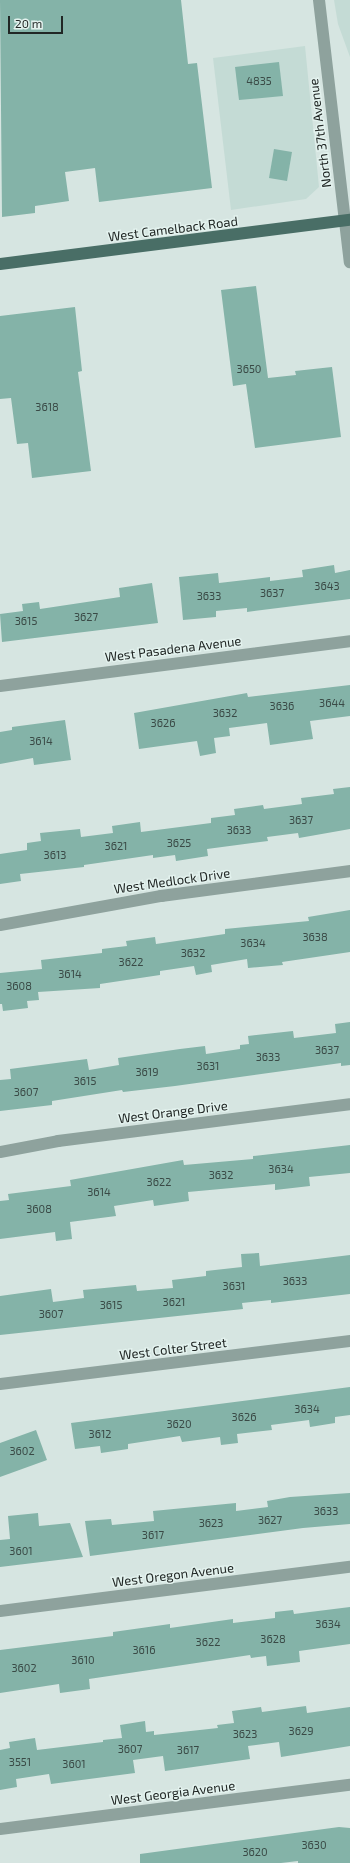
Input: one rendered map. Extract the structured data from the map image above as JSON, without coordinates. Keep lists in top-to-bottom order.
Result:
{
  "streets": {
    "main road": ["West Camelback Road"],
    "street": [
      "North 37th Avenue",
      "West Pasadena Avenue",
      "West Medlock Drive",
      "West Orange Drive",
      "West Colter Street",
      "West Oregon Avenue",
      "West Georgia Avenue"
    ]
  },
  "crossings": [
    ["North 37th Avenue", "West Camelback Road"]
  ],
  "house_numbers": [
    "4835",
    "3650",
    "3618",
    "3643",
    "3637",
    "3633",
    "3627",
    "3615",
    "3644",
    "3636",
    "3632",
    "3626",
    "3614",
    "3637",
    "3633",
    "3625",
    "3621",
    "3613",
    "3638",
    "3634",
    "3632",
    "3622",
    "3614",
    "3608",
    "3637",
    "3633",
    "3631",
    "3619",
    "3615",
    "3607",
    "3634",
    "3632",
    "3622",
    "3614",
    "3608",
    "3633",
    "3631",
    "3621",
    "3615",
    "3607",
    "3634",
    "3626",
    "3620",
    "3612",
    "3602",
    "3633",
    "3627",
    "3623",
    "3617",
    "3601",
    "3634",
    "3628",
    "3622",
    "3616",
    "3610",
    "3602",
    "3629",
    "3623",
    "3607",
    "3617",
    "3551",
    "3601",
    "3630",
    "3620"
  ],
  "scale_bar": "20 m"
}
